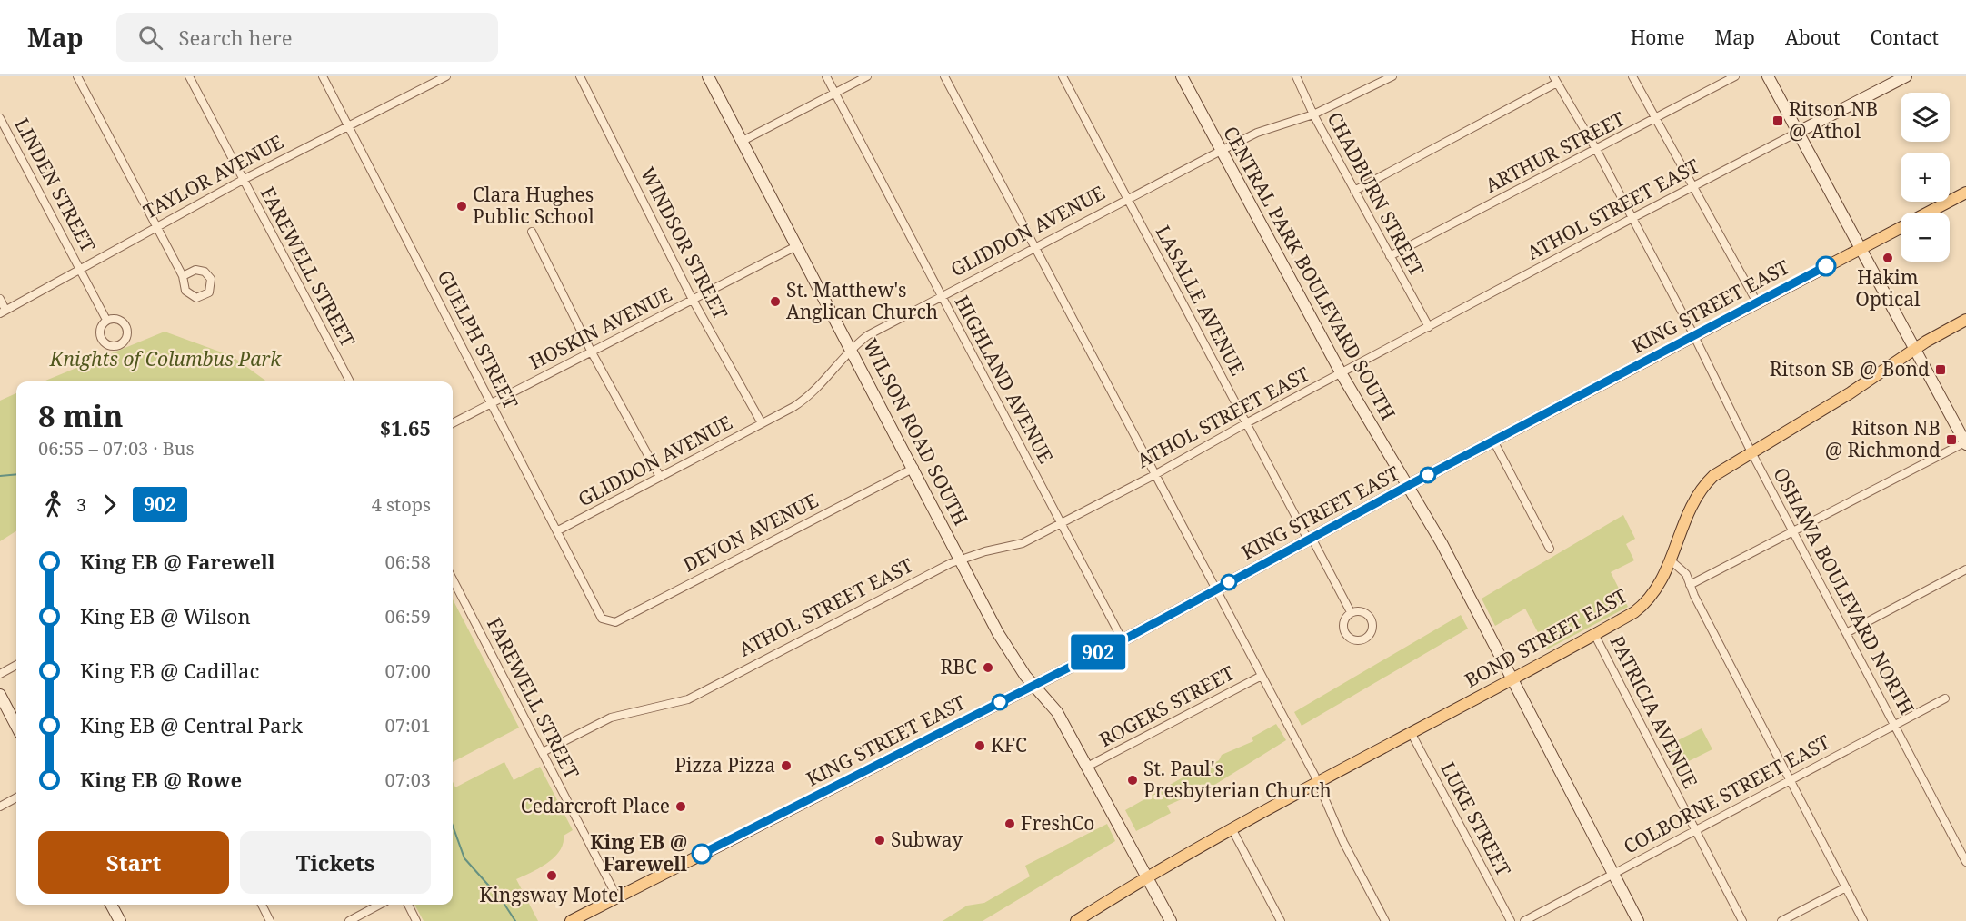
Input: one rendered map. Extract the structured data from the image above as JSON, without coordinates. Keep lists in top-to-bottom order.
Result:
{
  "streets": {
    "main road": [
      "ATHOL STREET EAST",
      "CENTRAL PARK BOULEVARD SOUTH",
      "KING STREET EAST",
      "WILSON ROAD SOUTH",
      "BOND STREET EAST"
    ],
    "street": [
      "ARTHUR STREET",
      "TAYLOR AVENUE",
      "LINDEN STREET",
      "CHADBURN STREET",
      "GLIDDON AVENUE",
      "WINDSOR STREET",
      "FAREWELL STREET",
      "LASALLE AVENUE",
      "HOSKIN AVENUE",
      "GUELPH STREET",
      "HIGHLAND AVENUE",
      "DEVON AVENUE",
      "OSHAWA BOULEVARD NORTH",
      "ROGERS STREET",
      "PATRICIA AVENUE",
      "COLBORNE STREET EAST",
      "LUKE STREET"
    ]
  },
  "crossings": [
    ["ARTHUR STREET", "CHADBURN STREET"],
    ["ARTHUR STREET", "OSHAWA BOULEVARD NORTH"],
    ["TAYLOR AVENUE", "LINDEN STREET"],
    ["TAYLOR AVENUE", "FAREWELL STREET"],
    ["TAYLOR AVENUE", "GUELPH STREET"],
    ["CHADBURN STREET", "ATHOL STREET EAST"],
    ["CHADBURN STREET", "GLIDDON AVENUE"],
    ["ATHOL STREET EAST", "FAREWELL STREET"],
    ["ATHOL STREET EAST", "CENTRAL PARK BOULEVARD SOUTH"],
    ["ATHOL STREET EAST", "LASALLE AVENUE"],
    ["ATHOL STREET EAST", "HIGHLAND AVENUE"],
    ["ATHOL STREET EAST", "WILSON ROAD SOUTH"],
    ["ATHOL STREET EAST", "OSHAWA BOULEVARD NORTH"],
    ["GLIDDON AVENUE", "WINDSOR STREET"],
    ["GLIDDON AVENUE", "CENTRAL PARK BOULEVARD SOUTH"],
    ["GLIDDON AVENUE", "LASALLE AVENUE"],
    ["GLIDDON AVENUE", "GUELPH STREET"],
    ["GLIDDON AVENUE", "HIGHLAND AVENUE"],
    ["GLIDDON AVENUE", "WILSON ROAD SOUTH"],
    ["WINDSOR STREET", "HOSKIN AVENUE"],
    ["FAREWELL STREET", "KING STREET EAST"],
    ["CENTRAL PARK BOULEVARD SOUTH", "KING STREET EAST"],
    ["CENTRAL PARK BOULEVARD SOUTH", "BOND STREET EAST"],
    ["CENTRAL PARK BOULEVARD SOUTH", "COLBORNE STREET EAST"],
    ["LASALLE AVENUE", "KING STREET EAST"],
    ["KING STREET EAST", "HIGHLAND AVENUE"],
    ["KING STREET EAST", "WILSON ROAD SOUTH"],
    ["KING STREET EAST", "OSHAWA BOULEVARD NORTH"],
    ["HOSKIN AVENUE", "GUELPH STREET"],
    ["HOSKIN AVENUE", "WILSON ROAD SOUTH"],
    ["GUELPH STREET", "DEVON AVENUE"],
    ["WILSON ROAD SOUTH", "DEVON AVENUE"],
    ["WILSON ROAD SOUTH", "BOND STREET EAST"],
    ["WILSON ROAD SOUTH", "ROGERS STREET"],
    ["OSHAWA BOULEVARD NORTH", "BOND STREET EAST"],
    ["OSHAWA BOULEVARD NORTH", "COLBORNE STREET EAST"],
    ["BOND STREET EAST", "PATRICIA AVENUE"],
    ["BOND STREET EAST", "LUKE STREET"],
    ["PATRICIA AVENUE", "COLBORNE STREET EAST"]
  ],
  "parks": ["Knights of Columbus Park"],
  "places": {
    "transit": ["Ritson NB @ Athol", "Ritson SB @ Bond", "Ritson NB @ Richmond"],
    "other": [
      "Clara Hughes Public School",
      "Hakim Optical",
      "St. Matthew's Anglican Church",
      "RBC",
      "KFC",
      "Pizza Pizza",
      "St. Paul's Presbyterian Church",
      "Cedarcroft Place",
      "FreshCo",
      "Subway",
      "King EB @ Farewell",
      "Kingsway Motel"
    ]
  },
  "lines": ["bus line 902"],
  "page": {
    "header": "Map",
    "search": "Search here",
    "nav": [
      "Home",
      "Map",
      "About",
      "Contact"
    ],
    "on_map": "902",
    "map_buttons": ["+", "−"],
    "heading": ["8 min", "06:55 – 07:03 · Bus", "$1.65"],
    "legs": ["3", "902", "4 stops"],
    "list": [
      {
        "name": "King EB @ Farewell",
        "value": "06:58"
      },
      {
        "name": "King EB @ Wilson",
        "value": "06:59"
      },
      {
        "name": "King EB @ Cadillac",
        "value": "07:00"
      },
      {
        "name": "King EB @ Central Park",
        "value": "07:01"
      },
      {
        "name": "King EB @ Rowe",
        "value": "07:03"
      }
    ],
    "buttons": ["Start", "Tickets"]
  }
}
